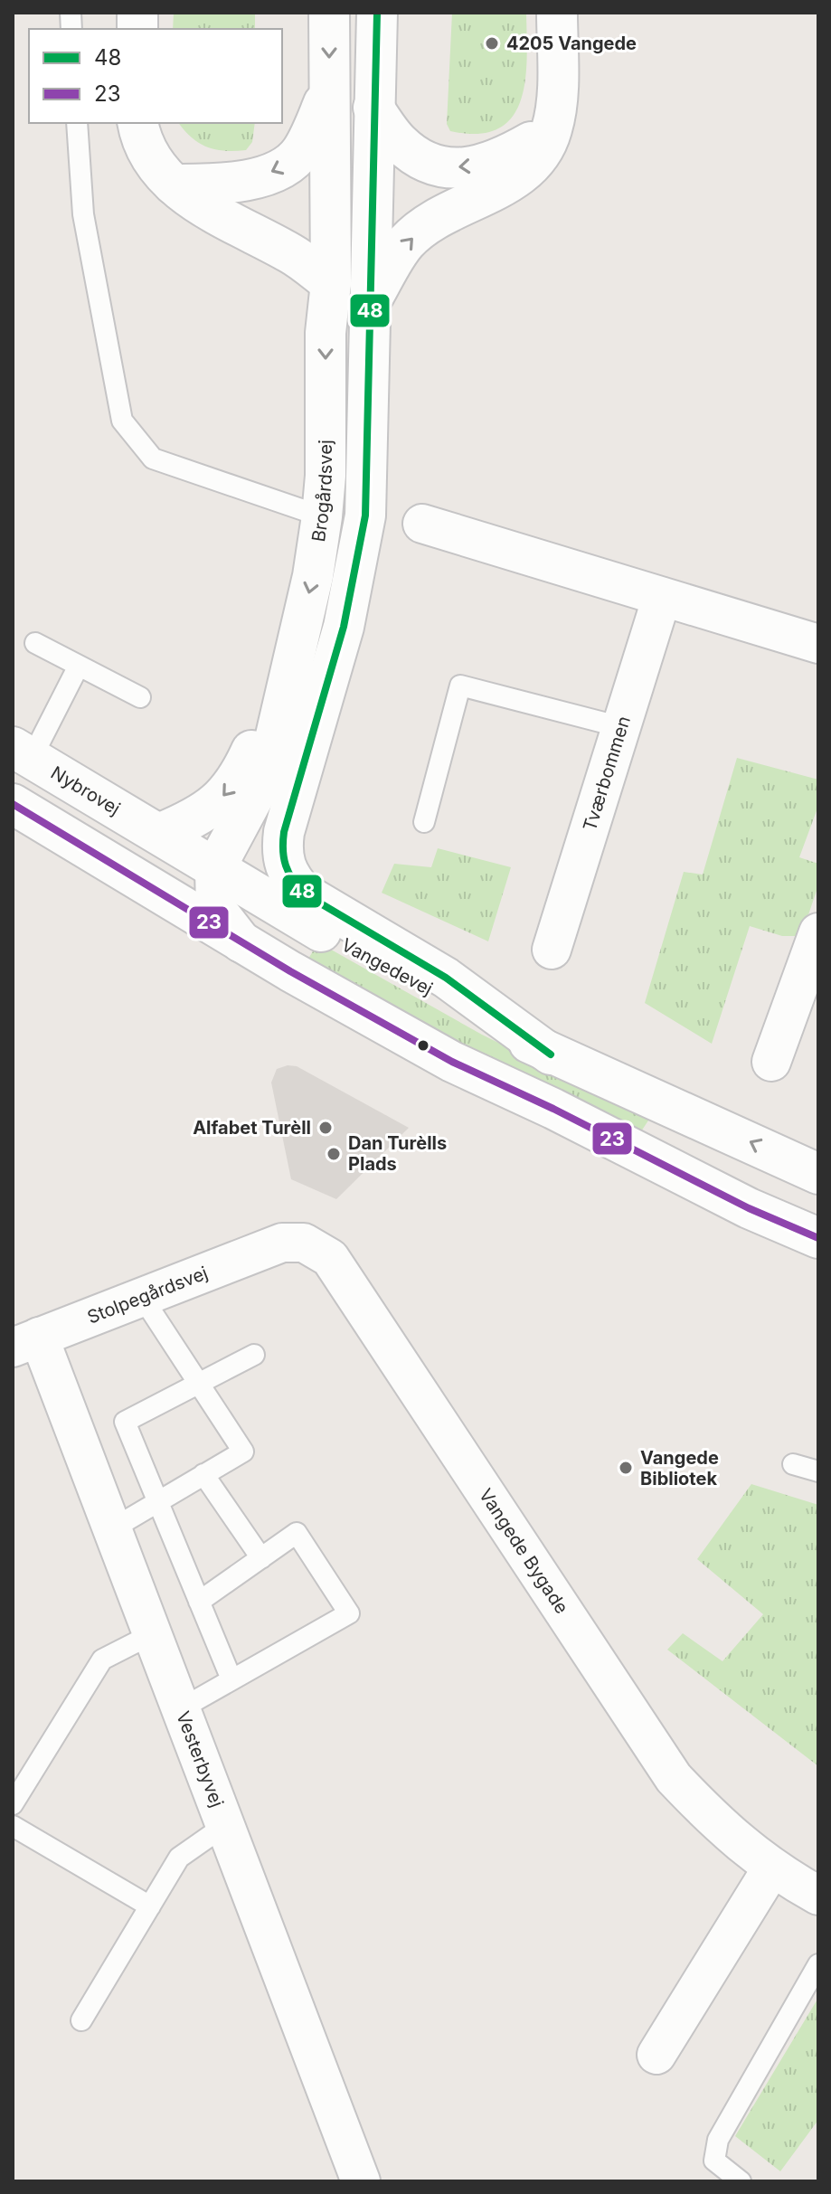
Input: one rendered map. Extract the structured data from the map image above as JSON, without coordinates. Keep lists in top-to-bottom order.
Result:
{
  "streets": {
    "street": [
      "Brogårdsvej",
      "Tværbommen",
      "Nybrovej",
      "Vangedevej",
      "Stolpegårdsvej",
      "Vangede Bygade",
      "Vesterbyvej"
    ]
  },
  "crossings": [
    ["Brogårdsvej", "Vangedevej"],
    ["Nybrovej", "Vangedevej"],
    ["Stolpegårdsvej", "Vangede Bygade"],
    ["Stolpegårdsvej", "Vesterbyvej"]
  ],
  "places": [
    "4205 Vangede",
    "Alfabet Turèll",
    "Dan Turèlls Plads",
    "Vangede Bibliotek"
  ],
  "lines": ["transit line 48", "transit line 23"],
  "legend": ["48", "23"]
}
